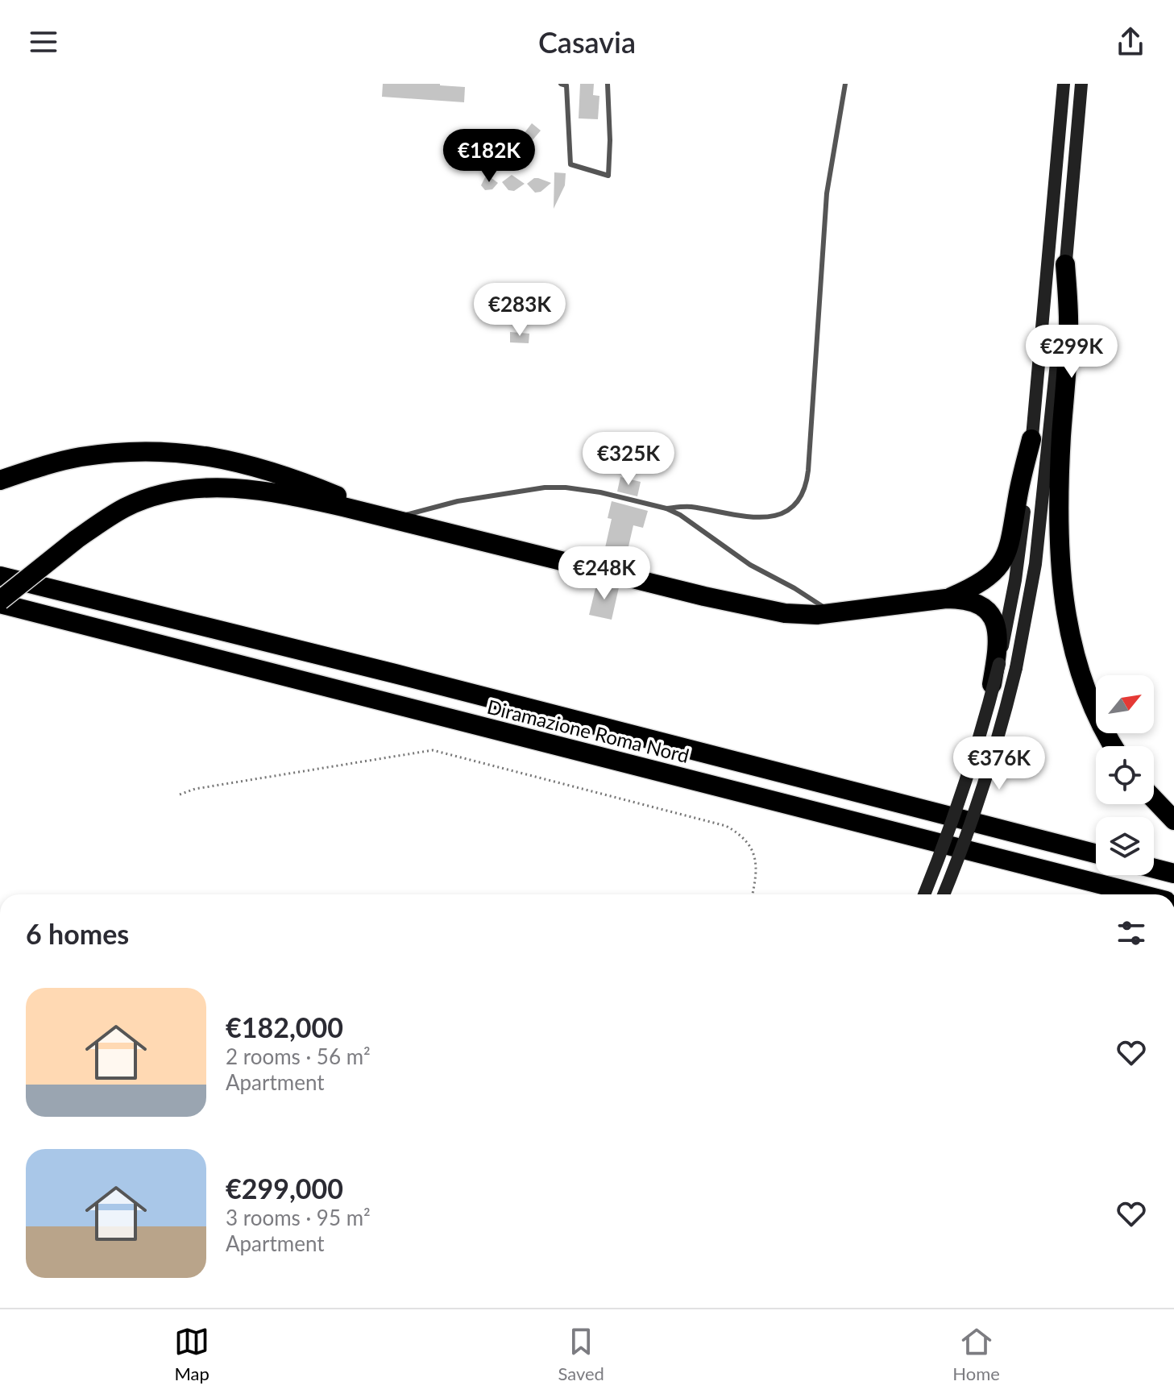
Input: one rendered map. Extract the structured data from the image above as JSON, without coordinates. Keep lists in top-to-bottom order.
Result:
{
  "streets": {
    "highway": ["Diramazione Roma Nord"]
  },
  "north": "top right",
  "page": {
    "header": "Casavia",
    "price": [
      "€182K",
      "€283K",
      "€299K",
      "€325K",
      "€248K",
      "€376K"
    ],
    "heading": "6 homes",
    "list": [
      {
        "name": "€182,000",
        "note": "2 rooms · 56 m² · Apartment"
      },
      {
        "name": "€299,000",
        "note": "3 rooms · 95 m² · Apartment"
      }
    ],
    "tabs": ["Map", "Saved", "Home"]
  }
}
